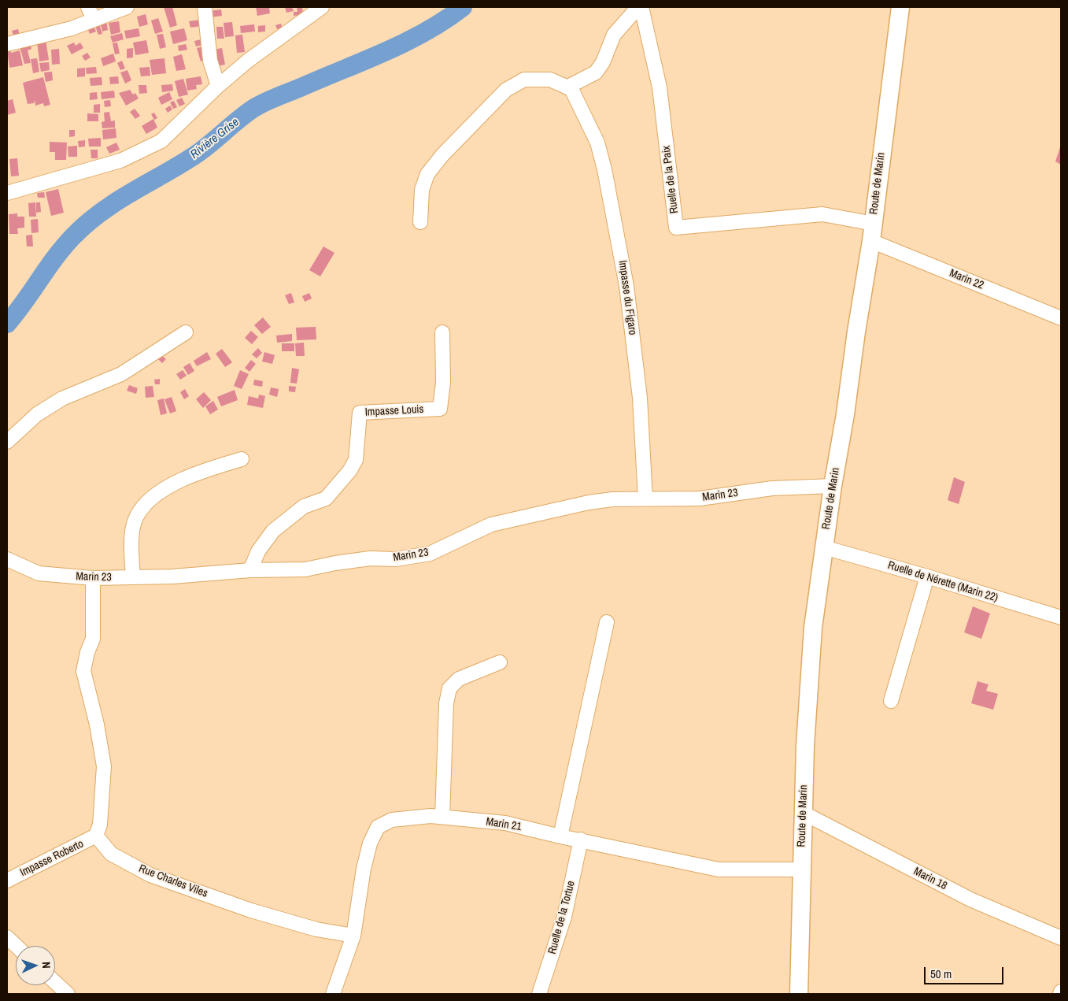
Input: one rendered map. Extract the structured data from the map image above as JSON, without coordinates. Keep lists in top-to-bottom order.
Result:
{
  "streets": {
    "main road": ["Route de Marin"],
    "street": [
      "Ruelle de la Paix",
      "Marin 22",
      "Impasse du Figaro",
      "Impasse Louis",
      "Marin 23",
      "Ruelle de Nérette (Marin 22)",
      "Marin 21",
      "Impasse Roberto",
      "Marin 18",
      "Rue Charles Viles",
      "Ruelle de la Tortue"
    ]
  },
  "crossings": [
    ["Ruelle de la Paix", "Route de Marin"],
    ["Route de Marin", "Marin 22"],
    ["Route de Marin", "Marin 23"],
    ["Route de Marin", "Ruelle de Nérette (Marin 22)"],
    ["Route de Marin", "Marin 21"],
    ["Route de Marin", "Marin 18"],
    ["Impasse du Figaro", "Marin 23"],
    ["Impasse Louis", "Marin 23"],
    ["Marin 21", "Rue Charles Viles"],
    ["Marin 21", "Ruelle de la Tortue"],
    ["Impasse Roberto", "Rue Charles Viles"]
  ],
  "water": ["Rivière Grise"],
  "scale_bar": "50 m",
  "north": "right"
}
